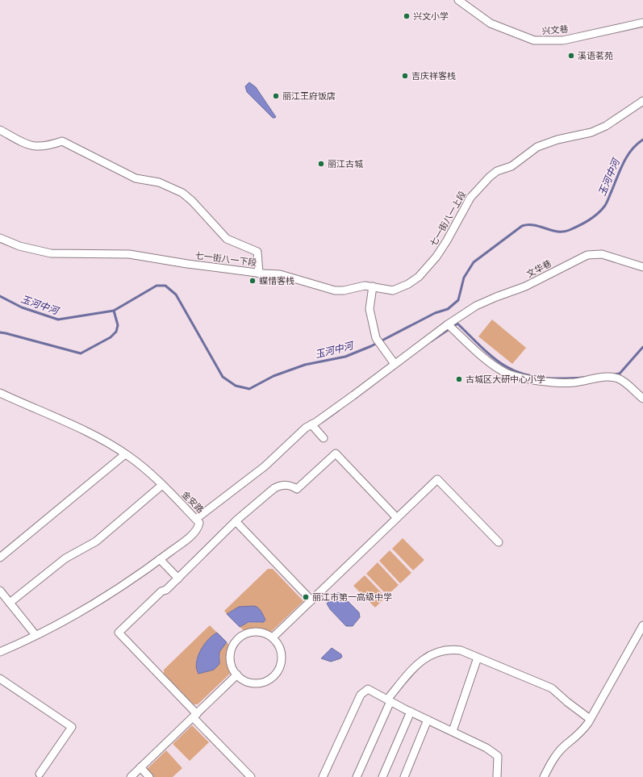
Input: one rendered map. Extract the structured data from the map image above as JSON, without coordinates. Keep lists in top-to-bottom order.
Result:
{
  "streets": {
    "street": [
      "兴文巷",
      "七一街八一上段",
      "七一街八一下段",
      "文华巷",
      "金安路"
    ]
  },
  "crossings": [
    ["七一街八一上段", "七一街八一下段"],
    ["文华巷", "金安路"]
  ],
  "water": ["玉河中河"],
  "places": [
    "兴文小学",
    "溪语茗苑",
    "吉庆祥客栈",
    "丽江王府饭店",
    "丽江古城",
    "蝶惜客栈",
    "古城区大研中心小学",
    "丽江市第一高级中学"
  ]
}
